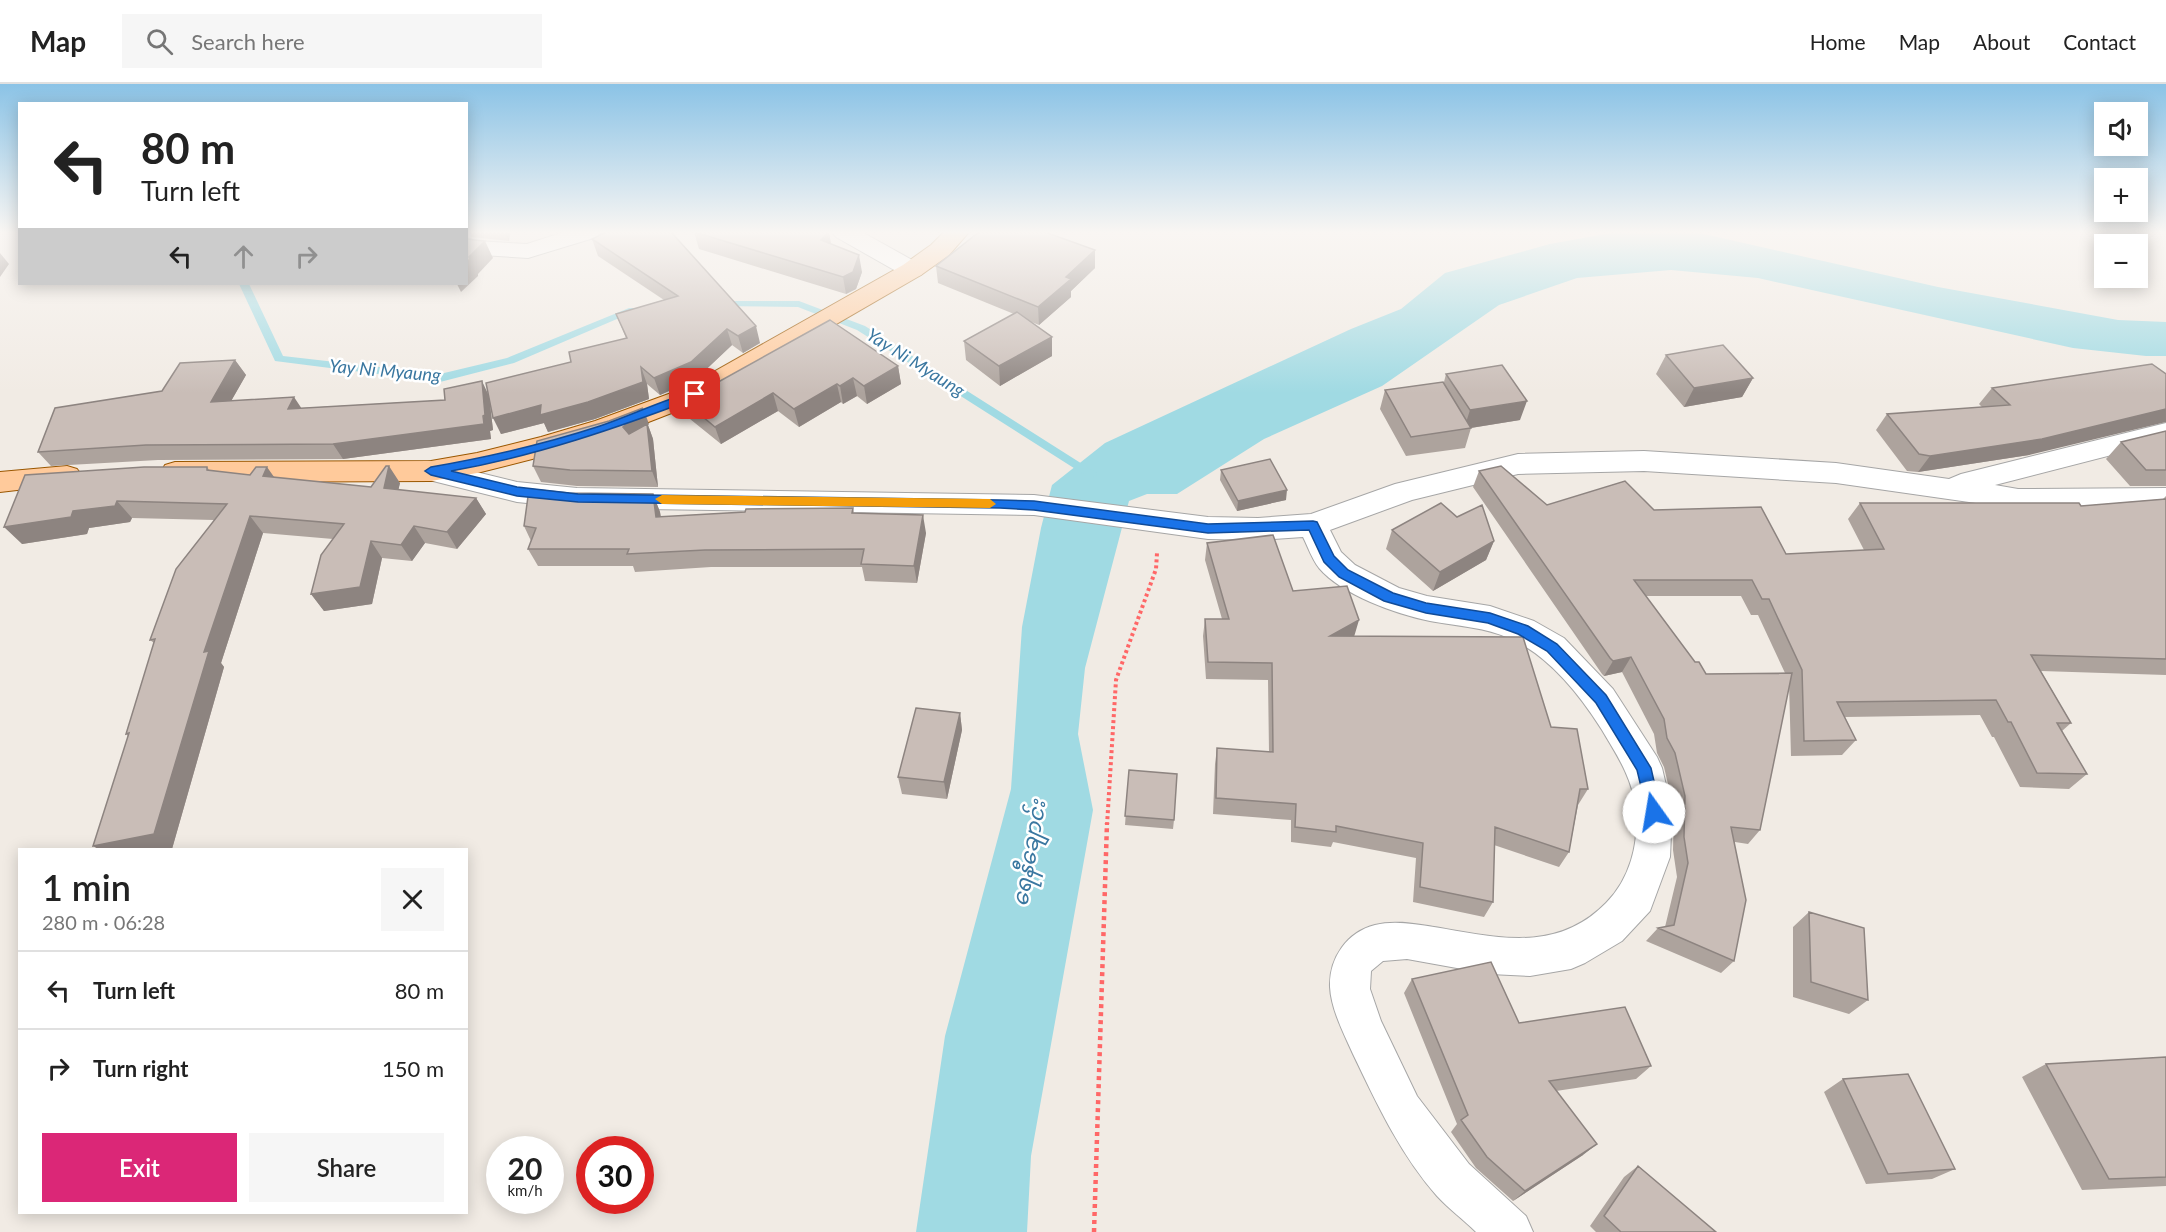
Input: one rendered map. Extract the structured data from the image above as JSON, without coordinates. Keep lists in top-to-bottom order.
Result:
{
  "water": ["Yay Ni Myaung", "ရေနီချောင်း"],
  "page": {
    "header": "Map",
    "search": "Search here",
    "nav": [
      "Home",
      "Map",
      "About",
      "Contact"
    ],
    "map_buttons": ["+", "−"],
    "turn": ["80 m", "Turn left"],
    "heading": ["1 min", "280 m · 06:28"],
    "list": [
      {
        "name": "Turn left",
        "value": "80 m"
      },
      {
        "name": "Turn right",
        "value": "150 m"
      }
    ],
    "buttons": ["Exit", "Share"],
    "speed": "20 km/h",
    "limit": "30"
  }
}
